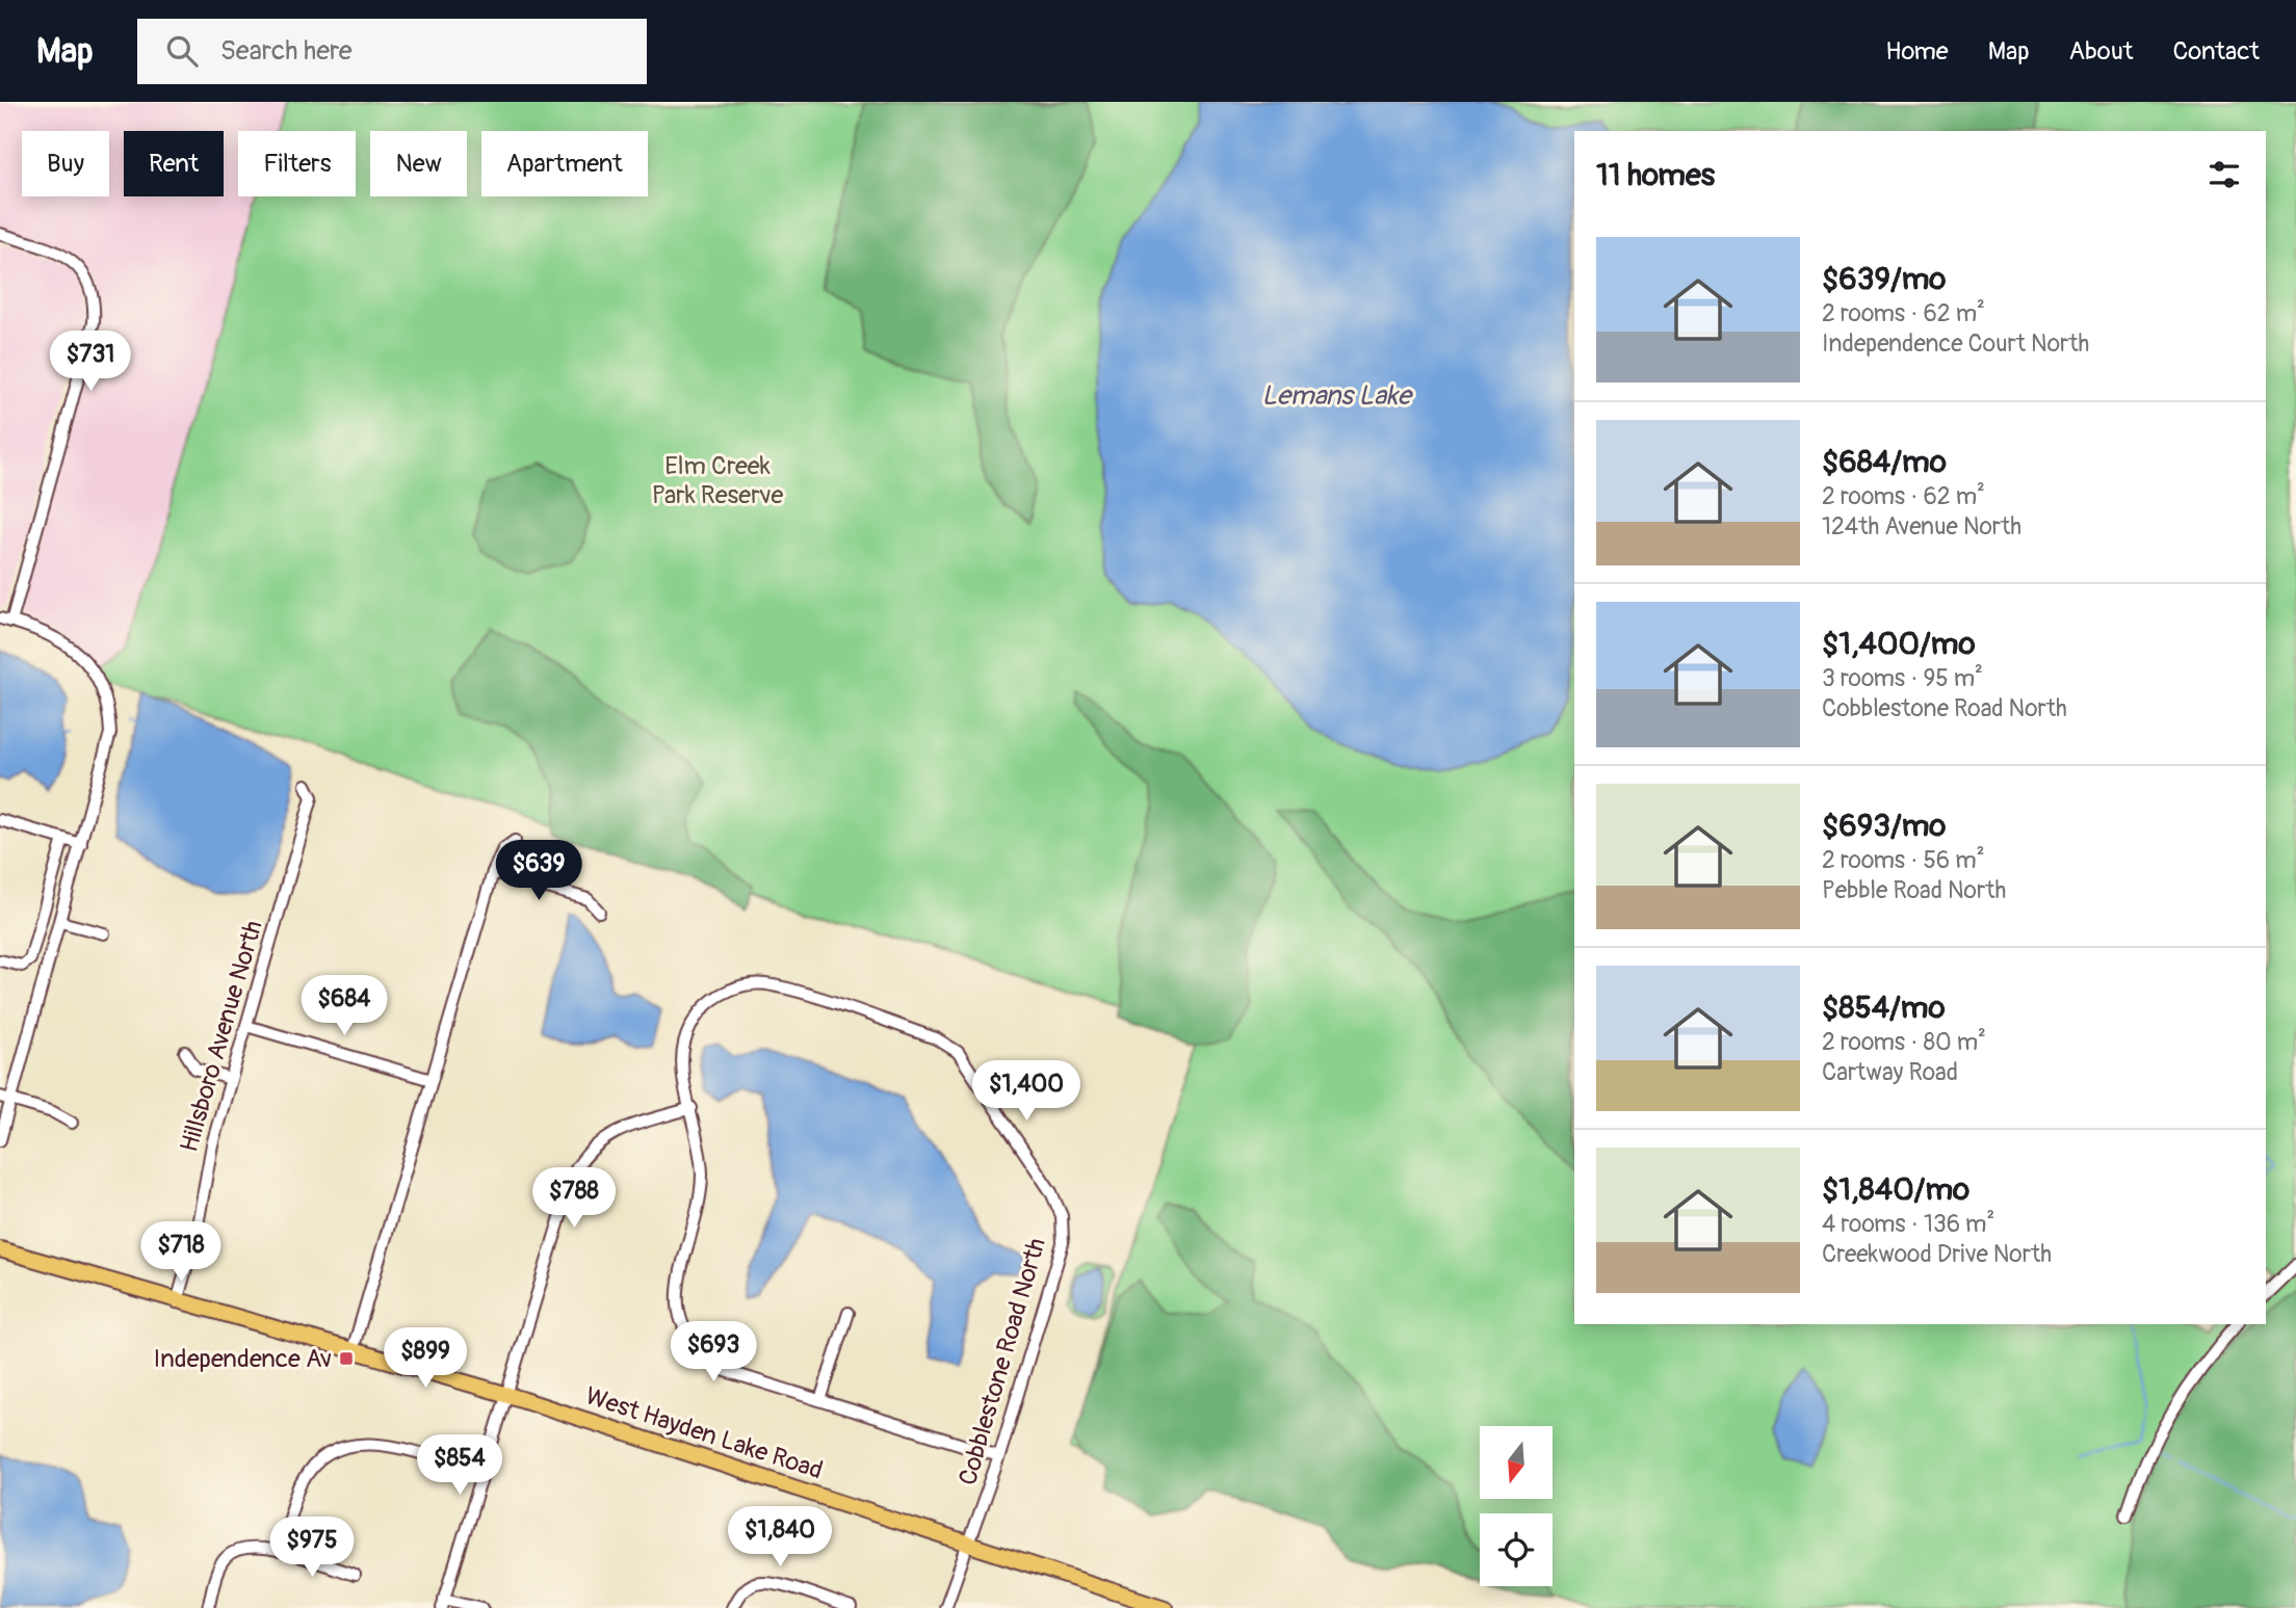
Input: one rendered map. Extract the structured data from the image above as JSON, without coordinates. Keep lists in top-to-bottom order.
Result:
{
  "streets": {
    "main road": ["West Hayden Lake Road"],
    "street": ["Hillsboro Avenue North", "Cobblestone Road North"]
  },
  "crossings": [
    ["Hillsboro Avenue North", "West Hayden Lake Road"],
    ["Cobblestone Road North", "West Hayden Lake Road"]
  ],
  "water": ["Lemans Lake"],
  "parks": ["Elm Creek Park Reserve"],
  "places": {
    "transit": ["Independence Av"]
  },
  "north": "bottom",
  "page": {
    "header": "Map",
    "search": "Search here",
    "nav": [
      "Home",
      "Map",
      "About",
      "Contact"
    ],
    "chip": [
      "Buy",
      "Rent",
      "Filters",
      "New",
      "Apartment"
    ],
    "heading": "11 homes",
    "list": [
      {
        "name": "$639/mo",
        "note": "2 rooms · 62 m² · Independence Court North"
      },
      {
        "name": "$684/mo",
        "note": "2 rooms · 62 m² · 124th Avenue North"
      },
      {
        "name": "$1,400/mo",
        "note": "3 rooms · 95 m² · Cobblestone Road North"
      },
      {
        "name": "$693/mo",
        "note": "2 rooms · 56 m² · Pebble Road North"
      },
      {
        "name": "$854/mo",
        "note": "2 rooms · 80 m² · Cartway Road"
      },
      {
        "name": "$1,840/mo",
        "note": "4 rooms · 136 m² · Creekwood Drive North"
      }
    ],
    "price": [
      "$731",
      "$639",
      "$684",
      "$1,400",
      "$788",
      "$718",
      "$693",
      "$899",
      "$854",
      "$1,840",
      "$975"
    ]
  }
}
